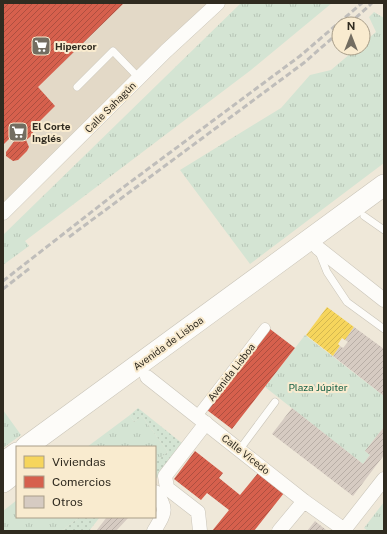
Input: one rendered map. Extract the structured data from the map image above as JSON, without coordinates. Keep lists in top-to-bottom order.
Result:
{
  "streets": {
    "main road": ["Avenida de Lisboa"],
    "street": ["Calle Sahagún", "Avenida Lisboa", "Calle Vicedo"]
  },
  "crossings": [
    ["Avenida de Lisboa", "Calle Vicedo"],
    ["Avenida Lisboa", "Calle Vicedo"]
  ],
  "parks": ["Plaza Júpiter"],
  "places": {
    "supermarket": ["Hipercor", "El Corte Inglés"]
  },
  "legend": ["Viviendas", "Comercios", "Otros"],
  "north": "top"
}
